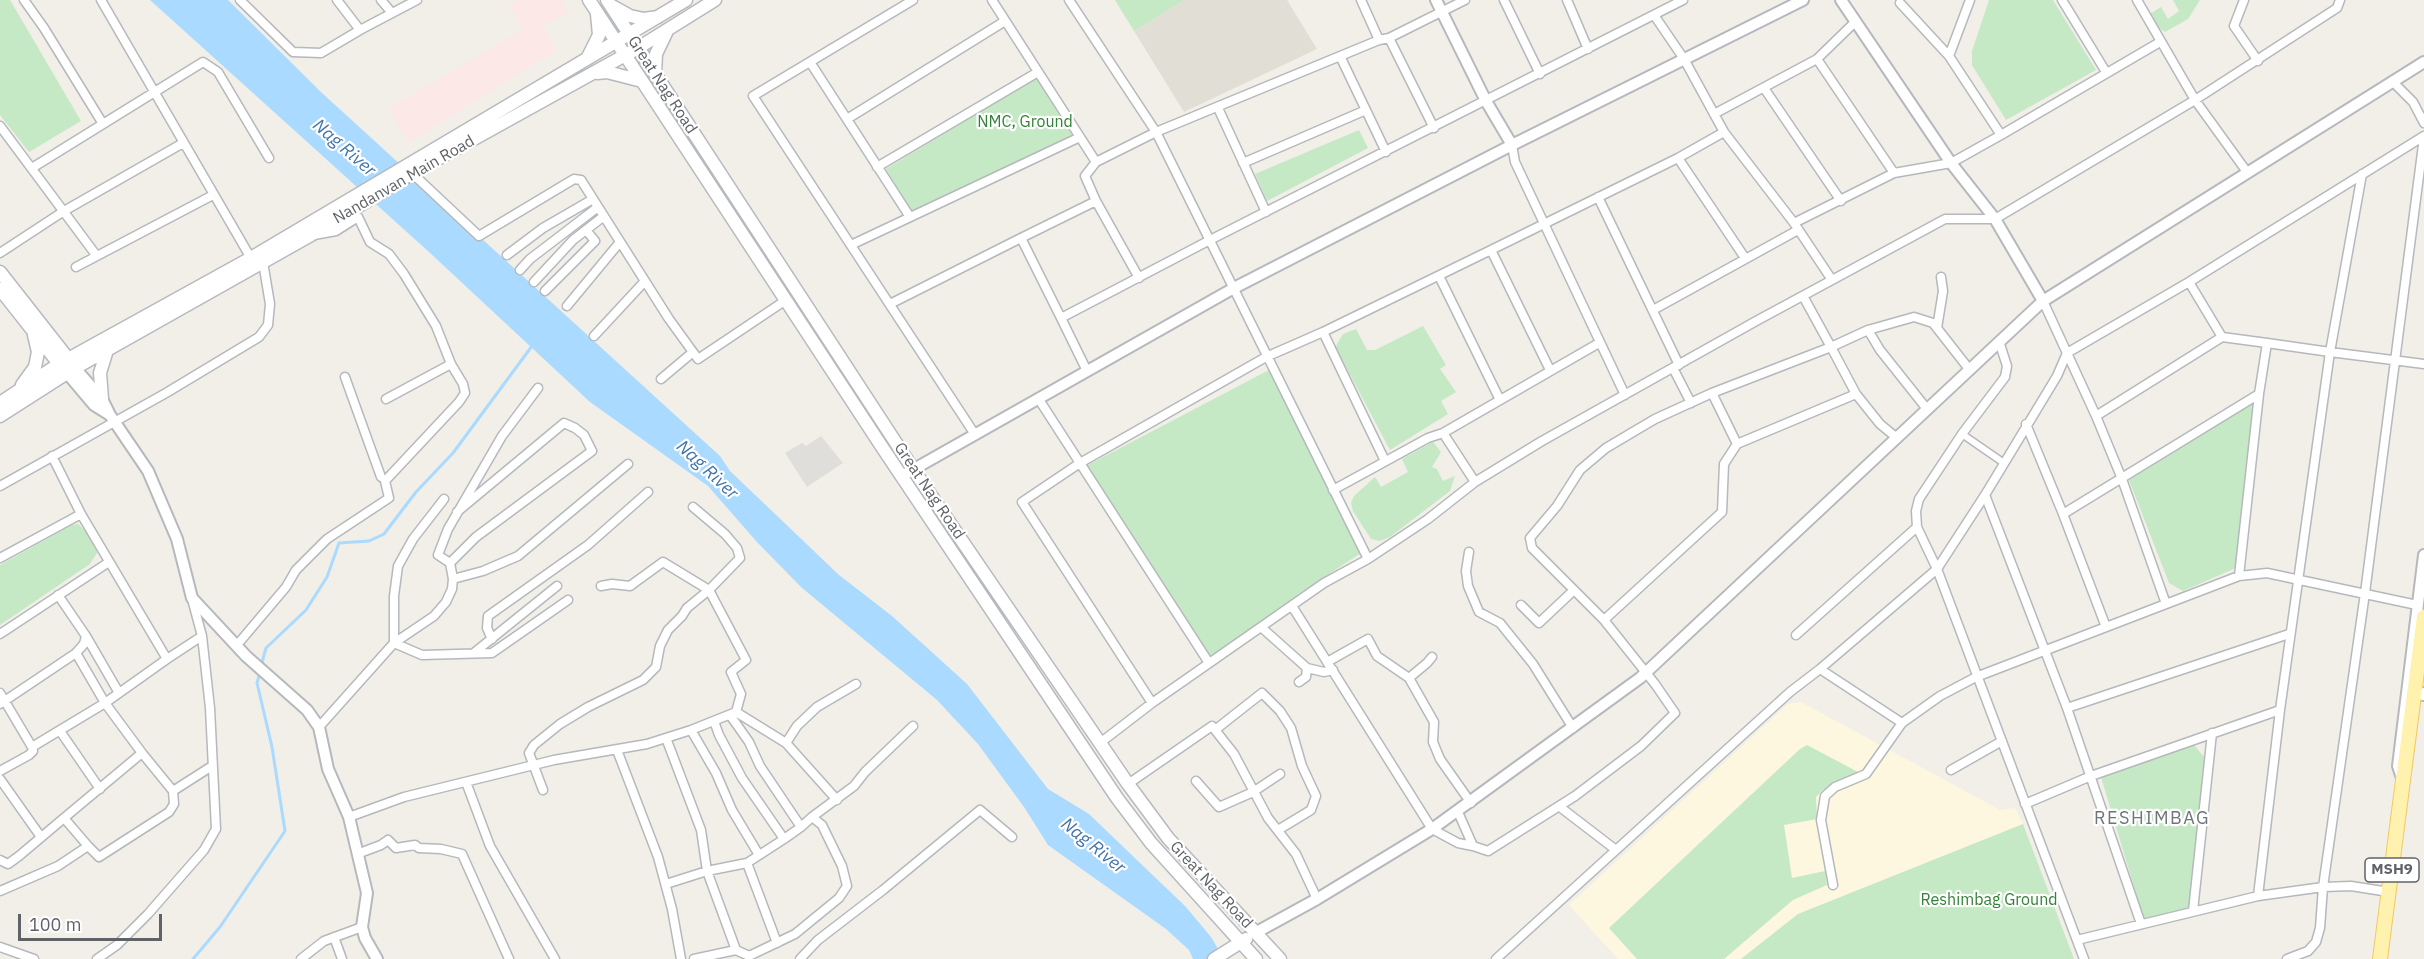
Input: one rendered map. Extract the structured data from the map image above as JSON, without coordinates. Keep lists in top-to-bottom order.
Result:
{
  "streets": {
    "main road": ["Great Nag Road", "Nandanvan Main Road", "MSH9"]
  },
  "crossings": [
    ["Great Nag Road", "Nandanvan Main Road"]
  ],
  "districts": ["RESHIMBAG"],
  "water": ["Nag River"],
  "parks": ["NMC, Ground", "Reshimbag Ground"],
  "scale_bar": "100 m"
}
